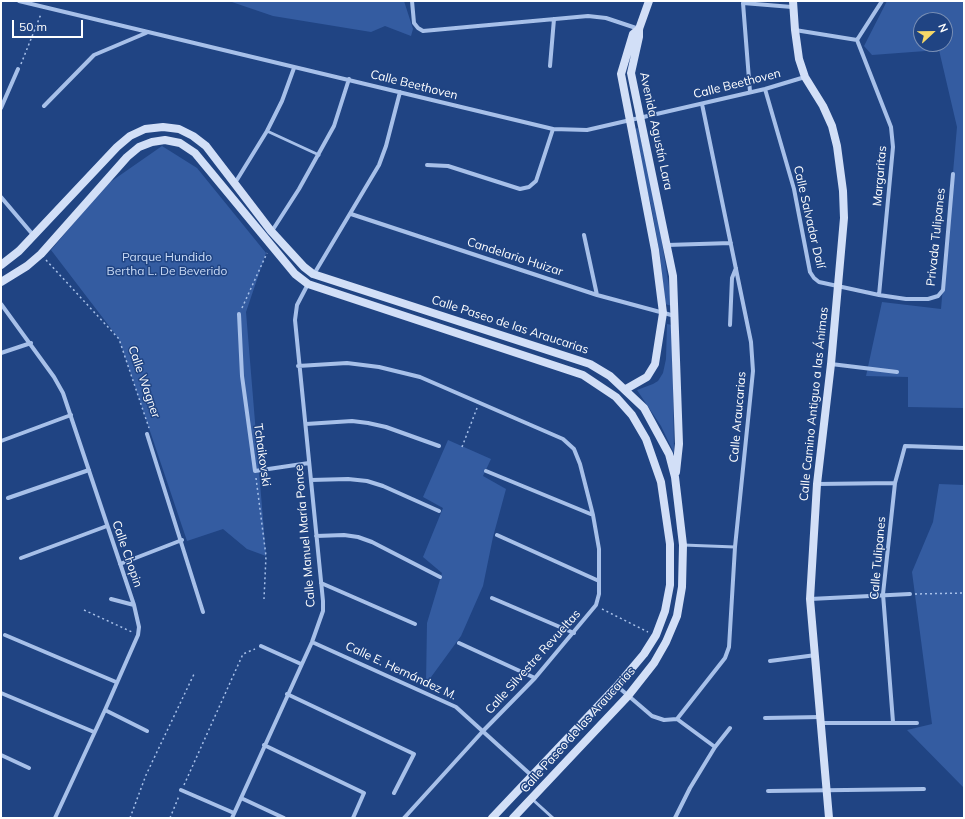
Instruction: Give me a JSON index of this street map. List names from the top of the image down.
{
  "streets": {
    "main road": ["Avenida Agustín Lara", "Calle Paseo de las Araucarias", "Calle Camino Antiguo a las Ánimas"],
    "street": [
      "Calle Beethoven",
      "Margaritas",
      "Calle Salvador Dalí",
      "Privada Tulipanes",
      "Candelario Huizar",
      "Calle Wagner",
      "Calle Araucarias",
      "Tchaikovski",
      "Calle Manuel María Ponce",
      "Calle Chopin",
      "Calle Tulipanes",
      "Calle Silvestre Revueltas",
      "Calle E. Hernández M."
    ]
  },
  "crossings": [
    ["Calle Beethoven", "Avenida Agustín Lara"],
    ["Calle Beethoven", "Calle Salvador Dalí"],
    ["Calle Beethoven", "Calle Camino Antiguo a las Ánimas"],
    ["Calle Beethoven", "Calle Araucarias"],
    ["Avenida Agustín Lara", "Candelario Huizar"],
    ["Avenida Agustín Lara", "Calle Paseo de las Araucarias"],
    ["Margaritas", "Privada Tulipanes"],
    ["Calle Salvador Dalí", "Privada Tulipanes"],
    ["Calle Salvador Dalí", "Calle Camino Antiguo a las Ánimas"],
    ["Privada Tulipanes", "Calle Camino Antiguo a las Ánimas"],
    ["Calle Paseo de las Araucarias", "Calle Wagner"],
    ["Calle Paseo de las Araucarias", "Calle Manuel María Ponce"],
    ["Calle Paseo de las Araucarias", "Calle E. Hernández M."],
    ["Calle Manuel María Ponce", "Calle Silvestre Revueltas"],
    ["Calle Manuel María Ponce", "Calle E. Hernández M."],
    ["Calle Silvestre Revueltas", "Calle E. Hernández M."]
  ],
  "parks": ["Parque Hundido Bertha L. De Beverido"],
  "scale_bar": "50 m",
  "north": "right"
}
